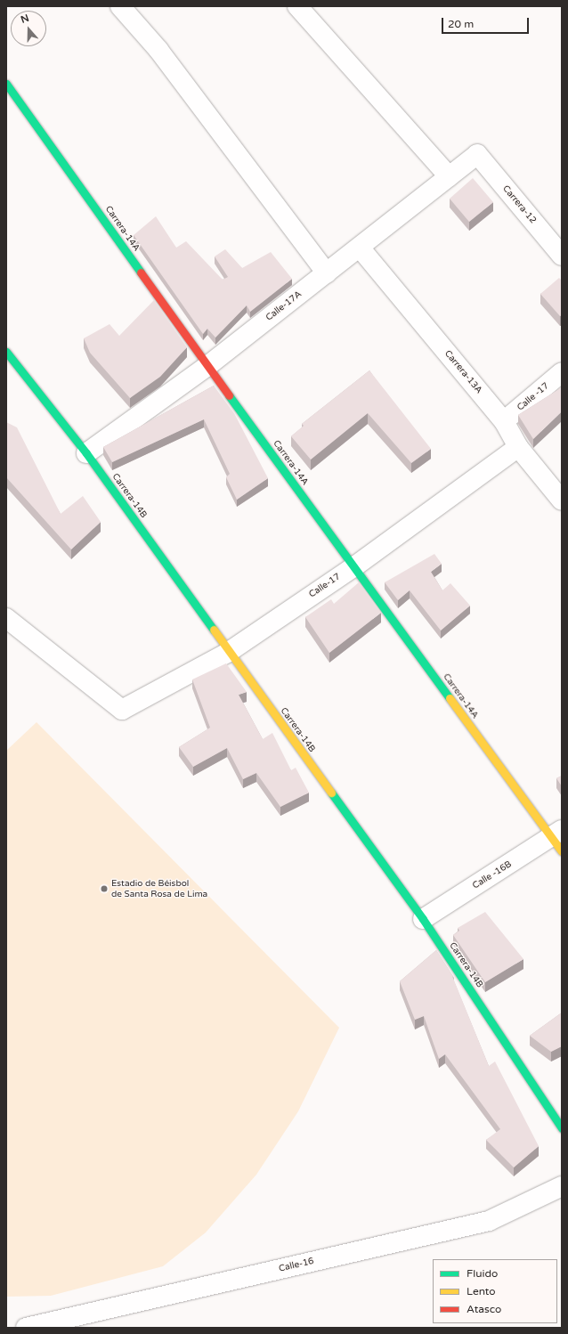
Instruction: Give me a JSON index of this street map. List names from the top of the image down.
{
  "streets": {
    "street": [
      "Carrera-12",
      "Carrera-14A",
      "Calle-17A",
      "Carrera-13A",
      "Calle -17",
      "Carrera-14B",
      "Calle-17",
      "Calle -16B",
      "Calle-16"
    ]
  },
  "crossings": [
    ["Carrera-12", "Calle-17A"],
    ["Carrera-14A", "Calle-17A"],
    ["Carrera-14A", "Calle-17"],
    ["Carrera-14A", "Calle -16B"],
    ["Calle-17A", "Carrera-13A"],
    ["Calle-17A", "Carrera-14B"],
    ["Carrera-13A", "Calle -17"],
    ["Carrera-13A", "Calle-17"],
    ["Carrera-14B", "Calle-17"],
    ["Carrera-14B", "Calle -16B"]
  ],
  "places": ["Estadio de Béisbol de Santa Rosa de Lima"],
  "legend": ["Fluido", "Lento", "Atasco"],
  "scale_bar": "20 m",
  "north": "top"
}
